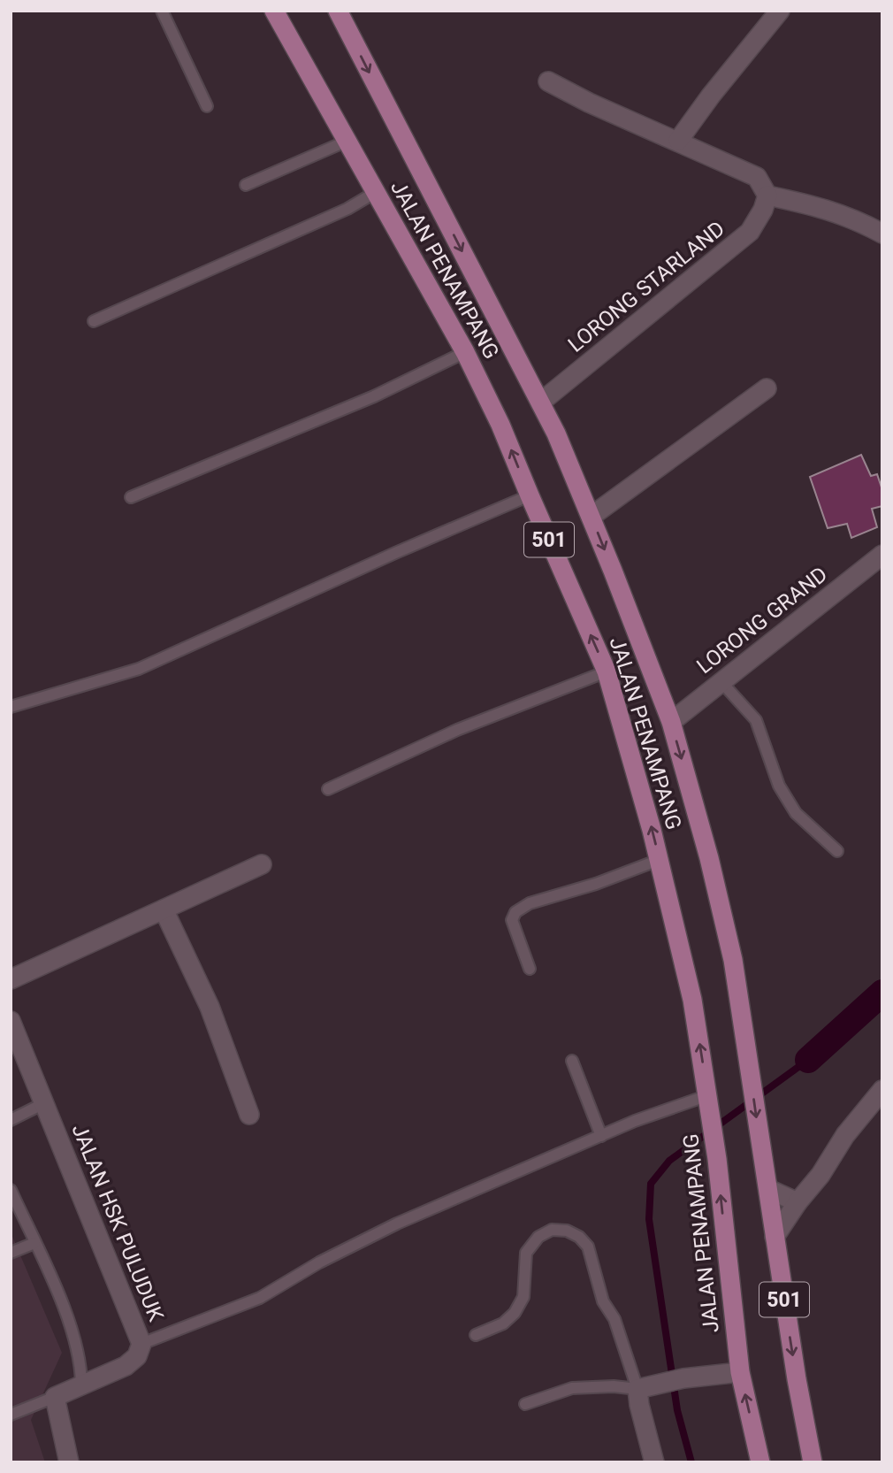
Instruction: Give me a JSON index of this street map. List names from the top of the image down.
{
  "streets": {
    "main road": ["JALAN PENAMPANG", "501"],
    "street": ["LORONG STARLAND", "LORONG GRAND", "JALAN HSK PULUDUK"]
  },
  "crossings": [
    ["JALAN PENAMPANG", "LORONG STARLAND"],
    ["JALAN PENAMPANG", "LORONG GRAND"]
  ]
}
